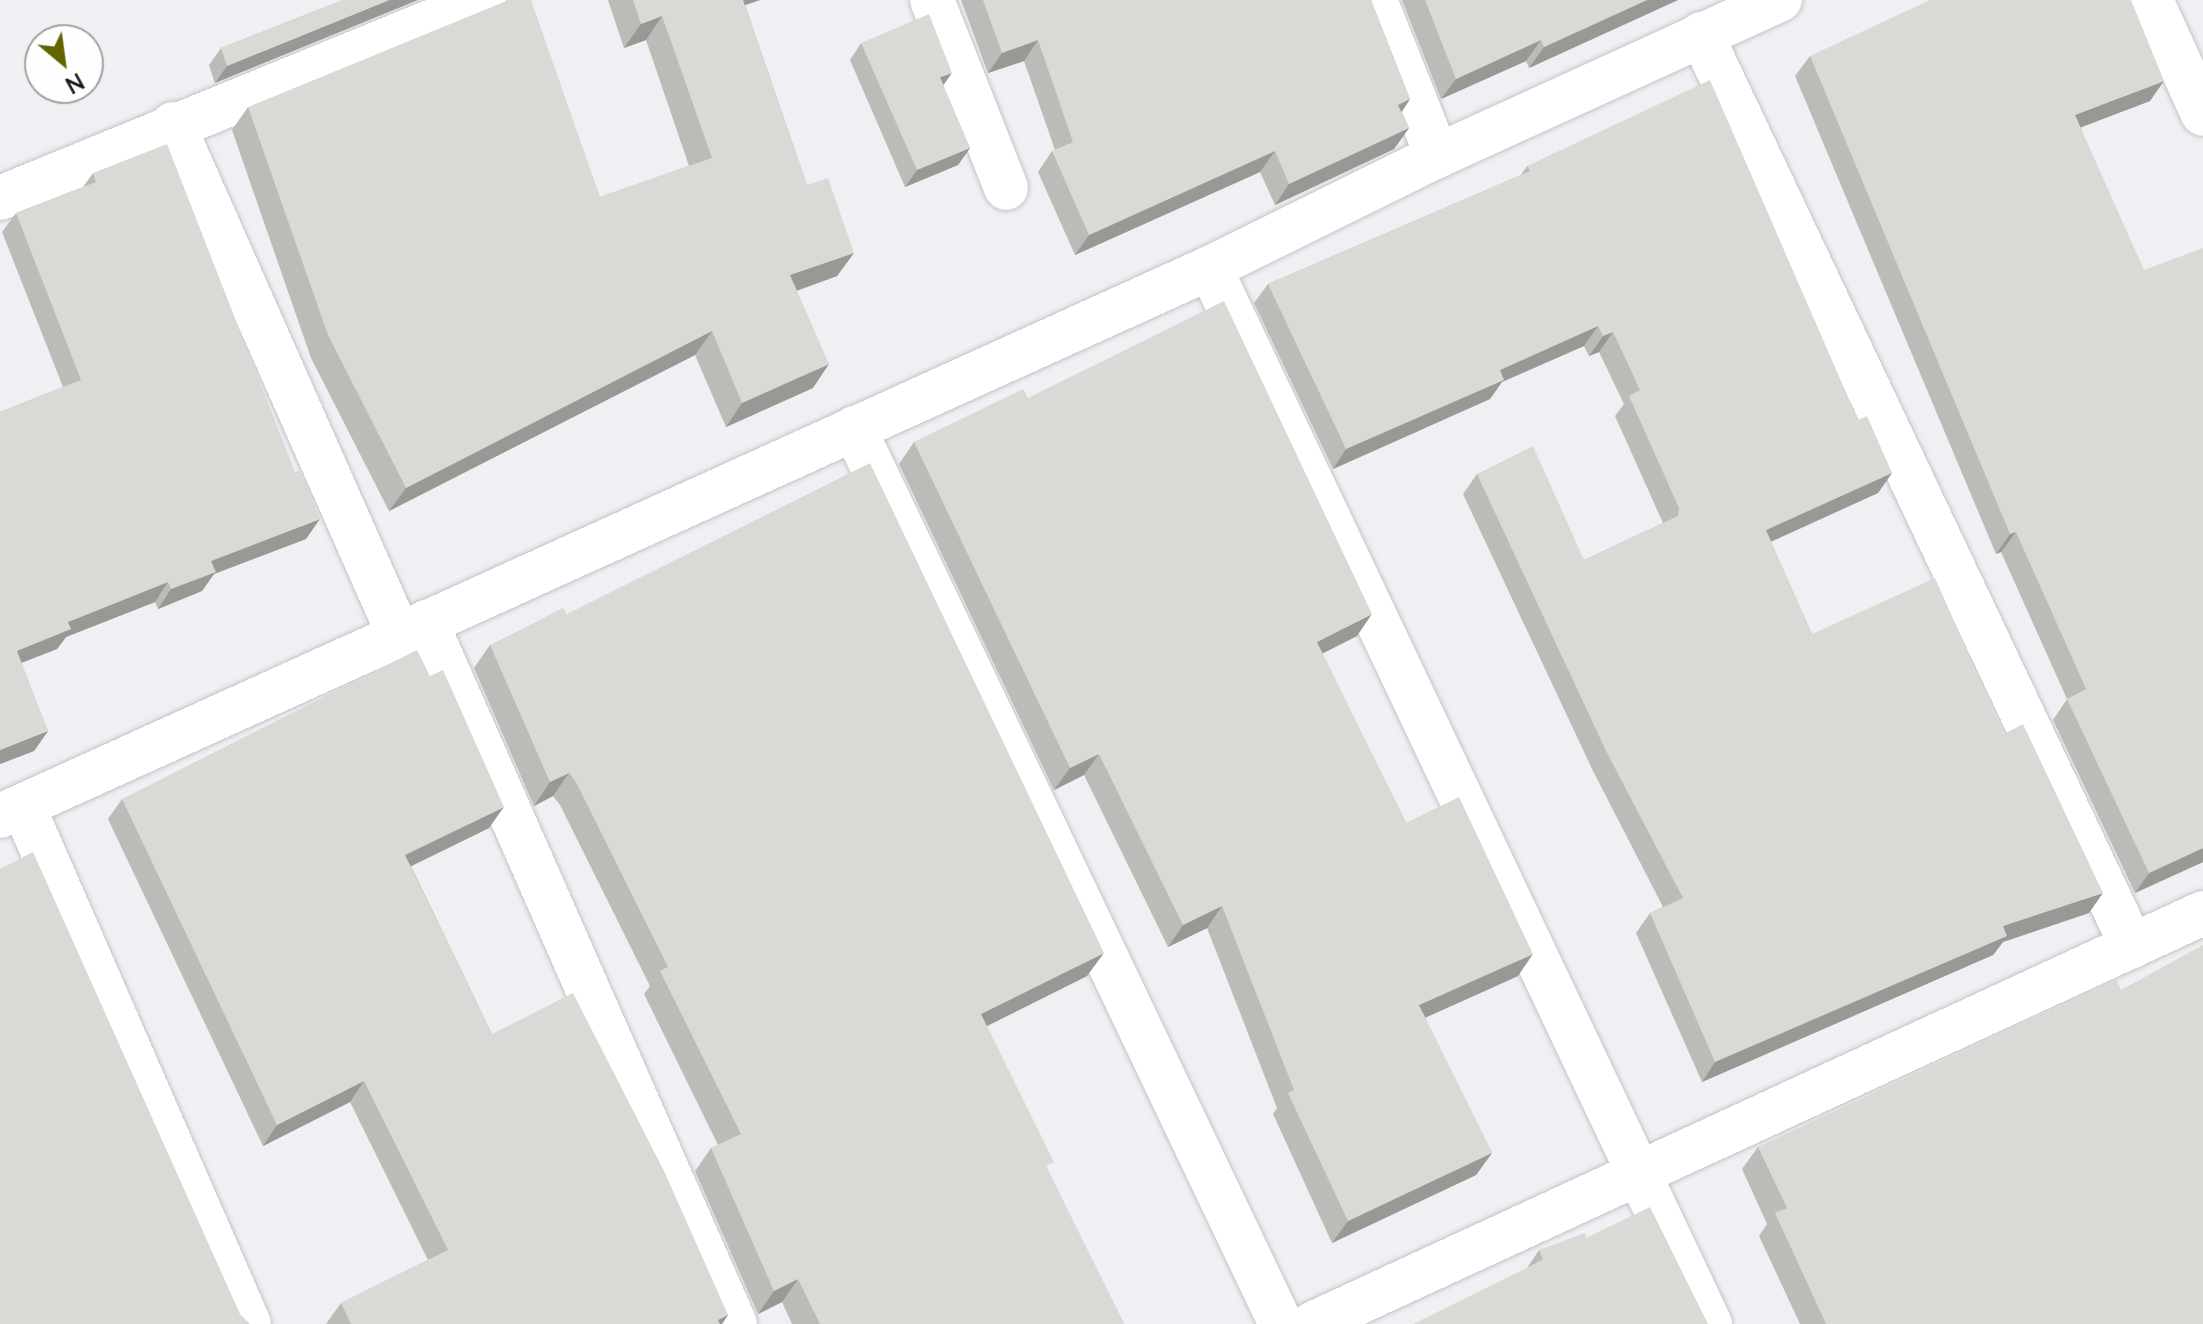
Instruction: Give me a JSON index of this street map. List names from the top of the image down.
{
  "north": "bottom right"
}
